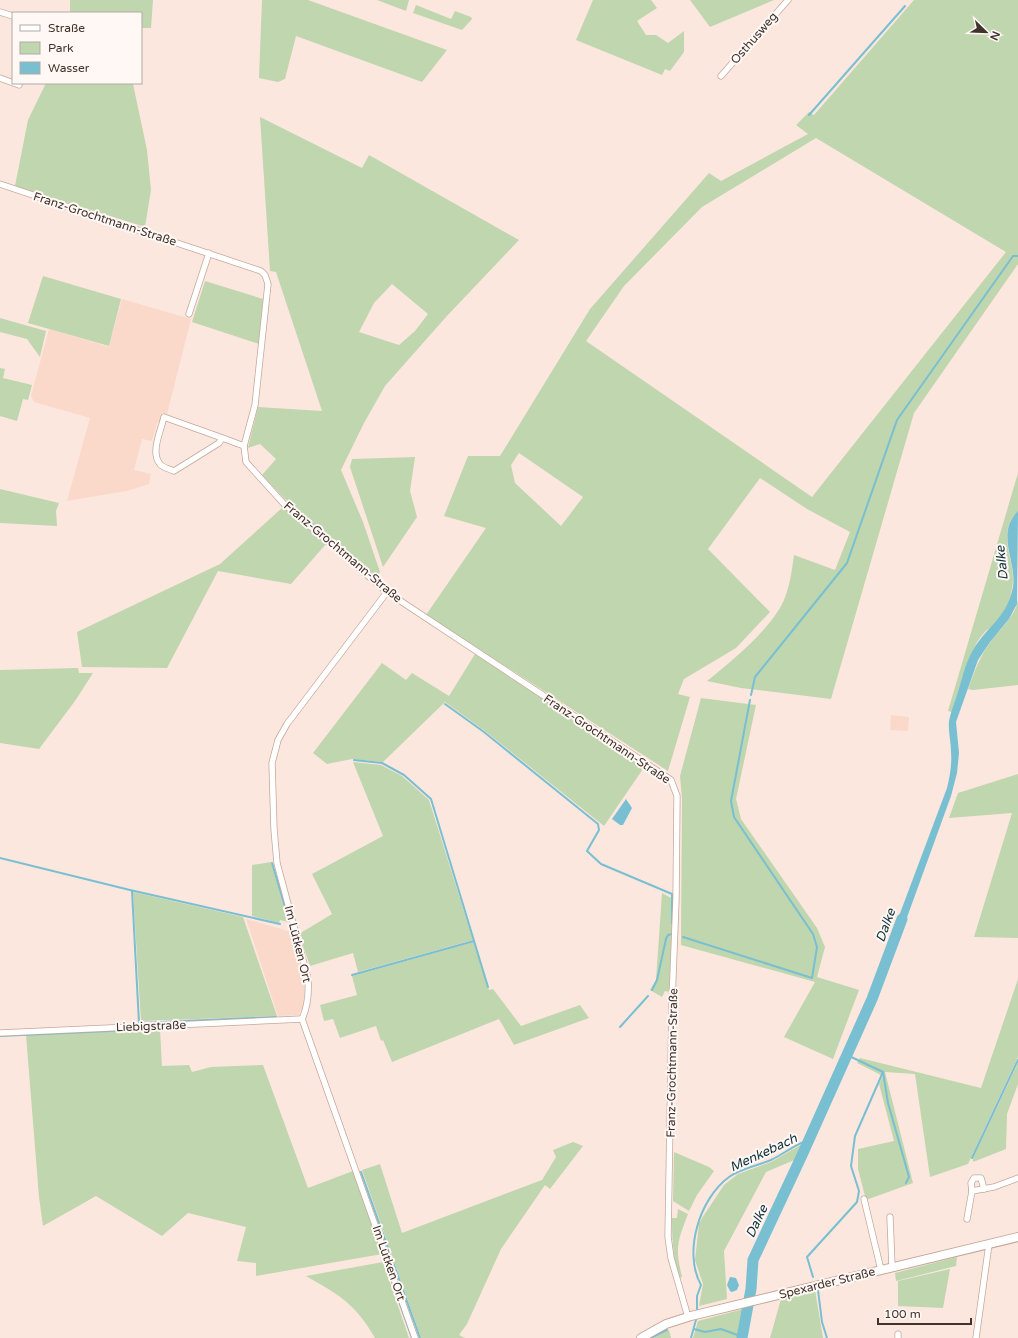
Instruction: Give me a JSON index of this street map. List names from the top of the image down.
{
  "streets": {
    "main road": ["Spexarder Straße"],
    "street": [
      "Osthusweg",
      "Franz-Grochtmann-Straße",
      "Im Lütken Ort",
      "Liebigstraße"
    ]
  },
  "crossings": [
    ["Franz-Grochtmann-Straße", "Im Lütken Ort"],
    ["Franz-Grochtmann-Straße", "Spexarder Straße"],
    ["Im Lütken Ort", "Liebigstraße"]
  ],
  "water": ["Dalke", "Menkebach"],
  "legend": ["Straße", "Park", "Wasser"],
  "scale_bar": "100 m",
  "north": "bottom right"
}
